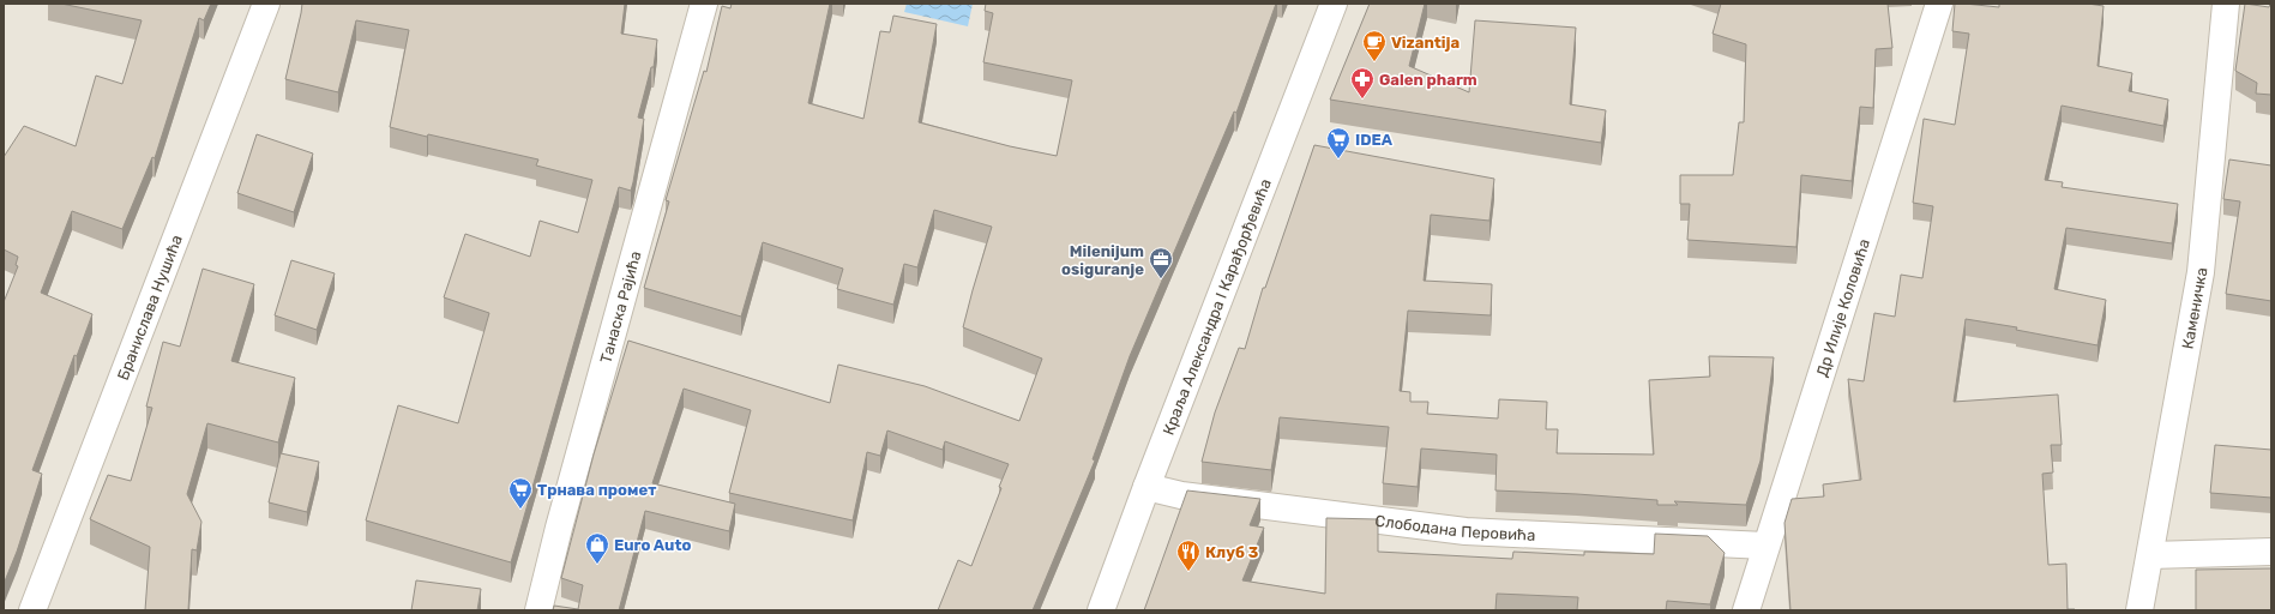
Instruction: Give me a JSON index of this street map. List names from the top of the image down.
{
  "streets": {
    "street": [
      "Бранислава Нушића",
      "Танаска Рајића",
      "Краља Александра I Карађорђевића",
      "Др Илије Коловића",
      "Каменичка",
      "Слободана Перовића"
    ]
  },
  "crossings": [
    ["Краља Александра I Карађорђевића", "Слободана Перовића"],
    ["Др Илије Коловића", "Слободана Перовића"]
  ],
  "places": {
    "cafe": ["Vizantija"],
    "pharmacy": ["Galen pharm"],
    "supermarket": ["IDEA", "Трнава промет"],
    "office": ["Milenijum osiguranje"],
    "shop": ["Euro Auto"],
    "restaurant": ["Клуб 3"]
  }
}
